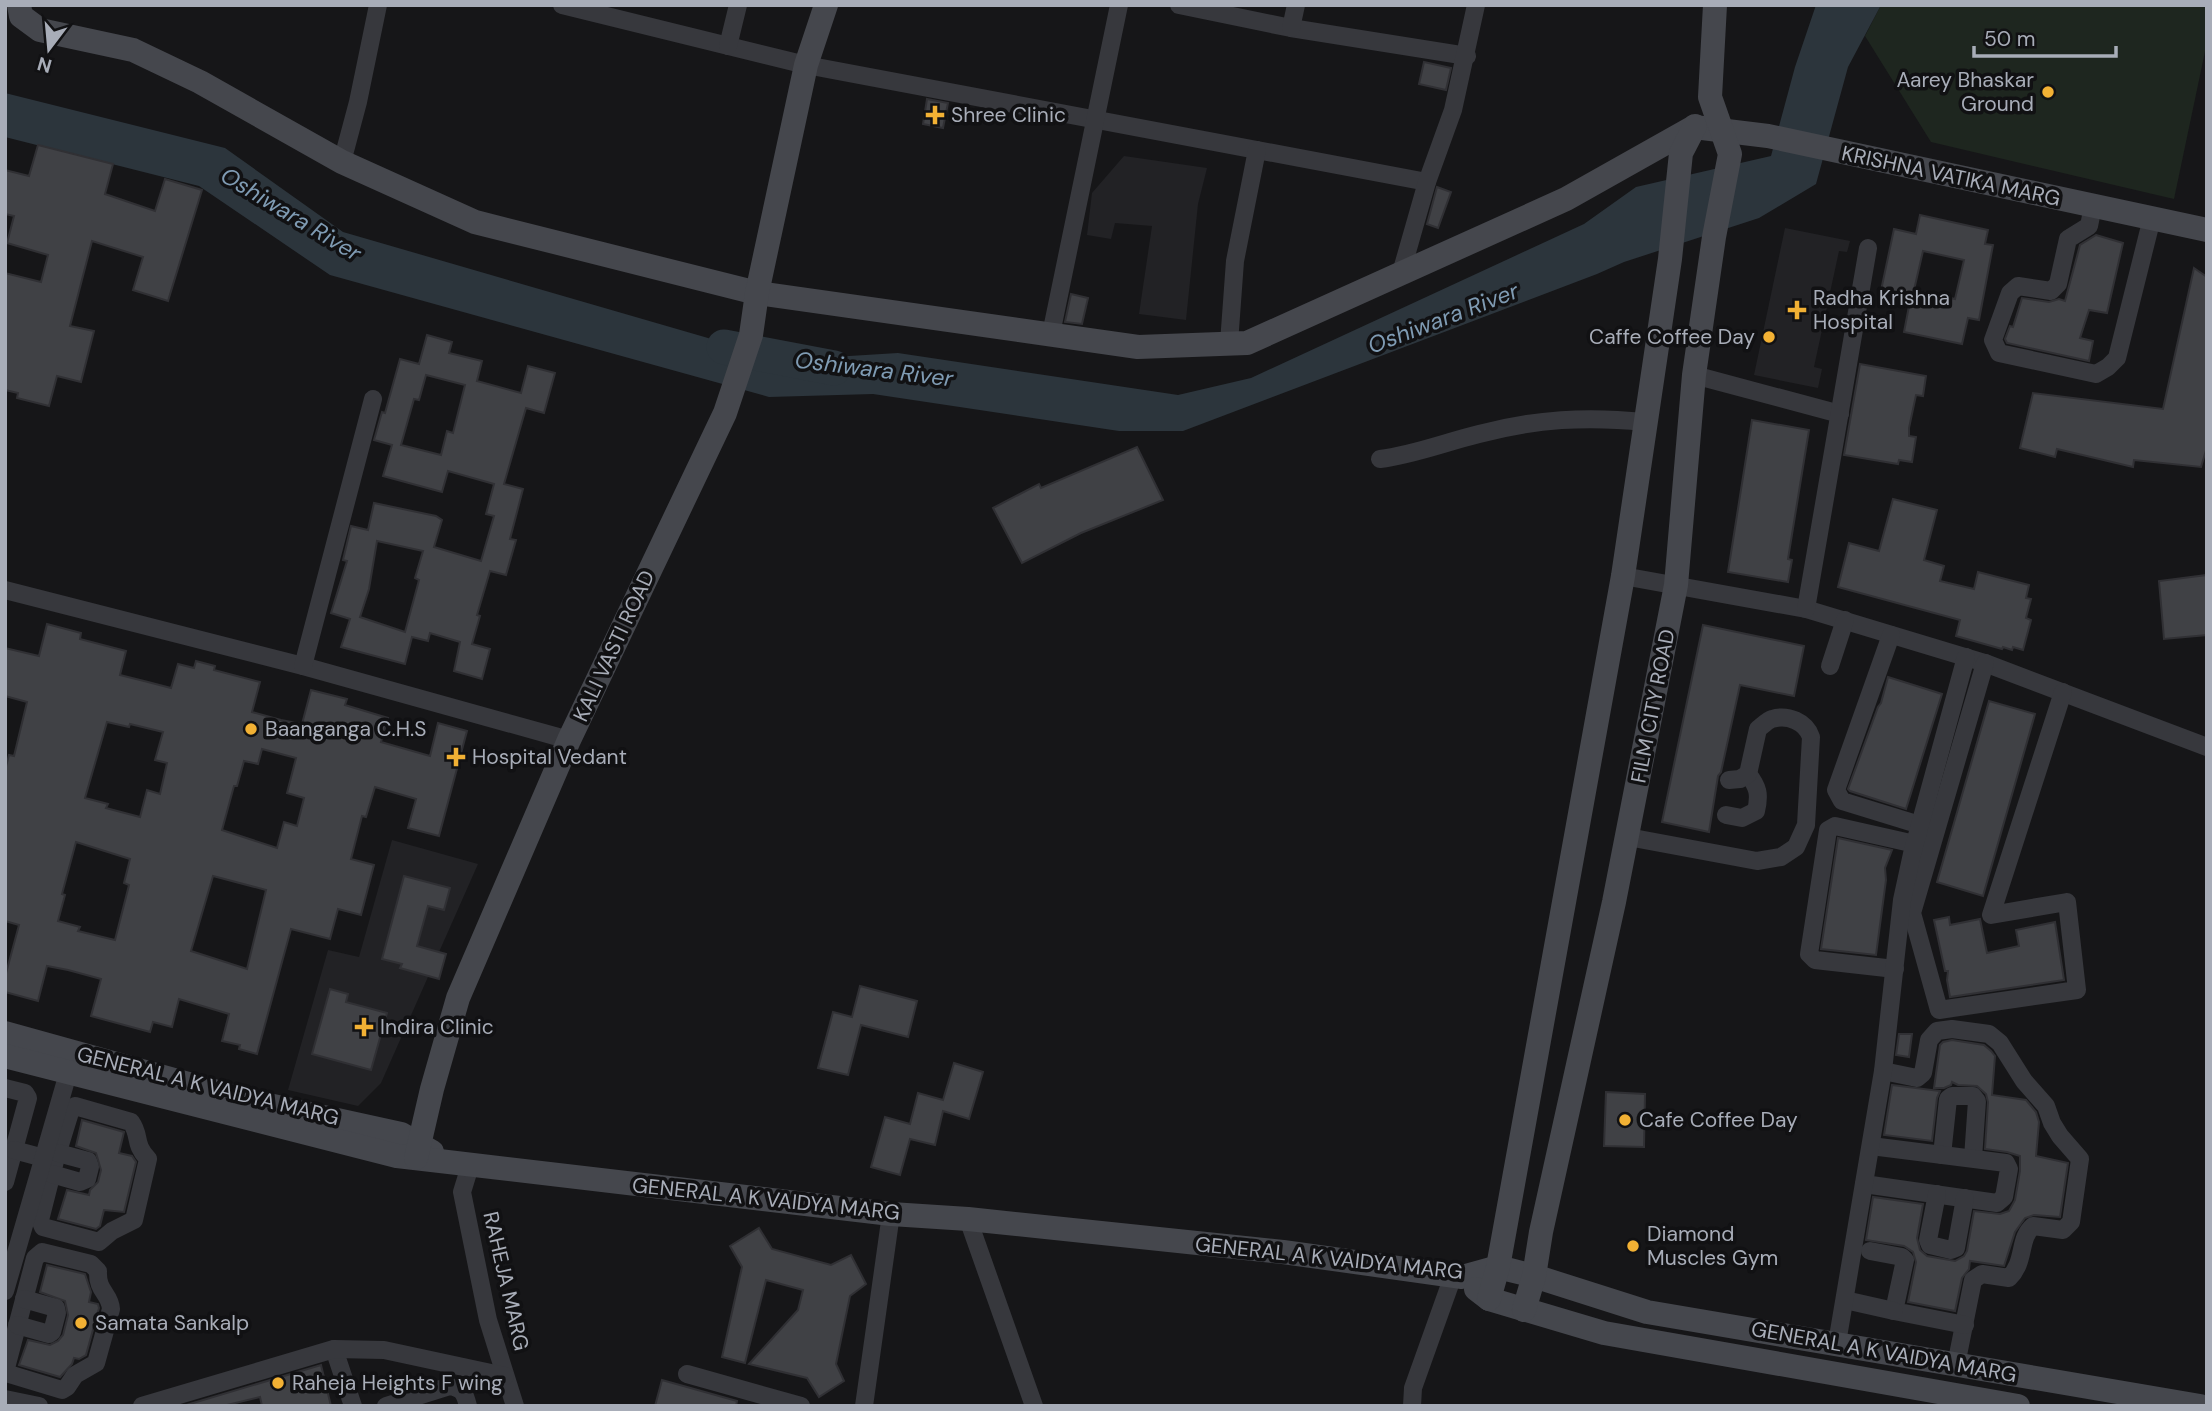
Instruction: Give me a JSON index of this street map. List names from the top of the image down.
{
  "streets": {
    "street": [
      "KRISHNA VATIKA MARG",
      "KALI VASTI ROAD",
      "FILM CITY ROAD",
      "GENERAL A K VAIDYA MARG",
      "RAHEJA MARG"
    ]
  },
  "crossings": [
    ["KRISHNA VATIKA MARG", "FILM CITY ROAD"],
    ["KALI VASTI ROAD", "GENERAL A K VAIDYA MARG"],
    ["FILM CITY ROAD", "GENERAL A K VAIDYA MARG"],
    ["GENERAL A K VAIDYA MARG", "RAHEJA MARG"]
  ],
  "water": ["Oshiwara River"],
  "places": {
    "other": [
      "Aarey Bhaskar Ground",
      "Caffe Coffee Day",
      "Baanganga C.H.S",
      "Cafe Coffee Day",
      "Diamond Muscles Gym",
      "Samata Sankalp",
      "Raheja Heights F wing"
    ],
    "health": [
      "Shree Clinic",
      "Radha Krishna Hospital",
      "Hospital Vedant",
      "Indira Clinic"
    ]
  },
  "scale_bar": "50 m",
  "north": "bottom"
}
